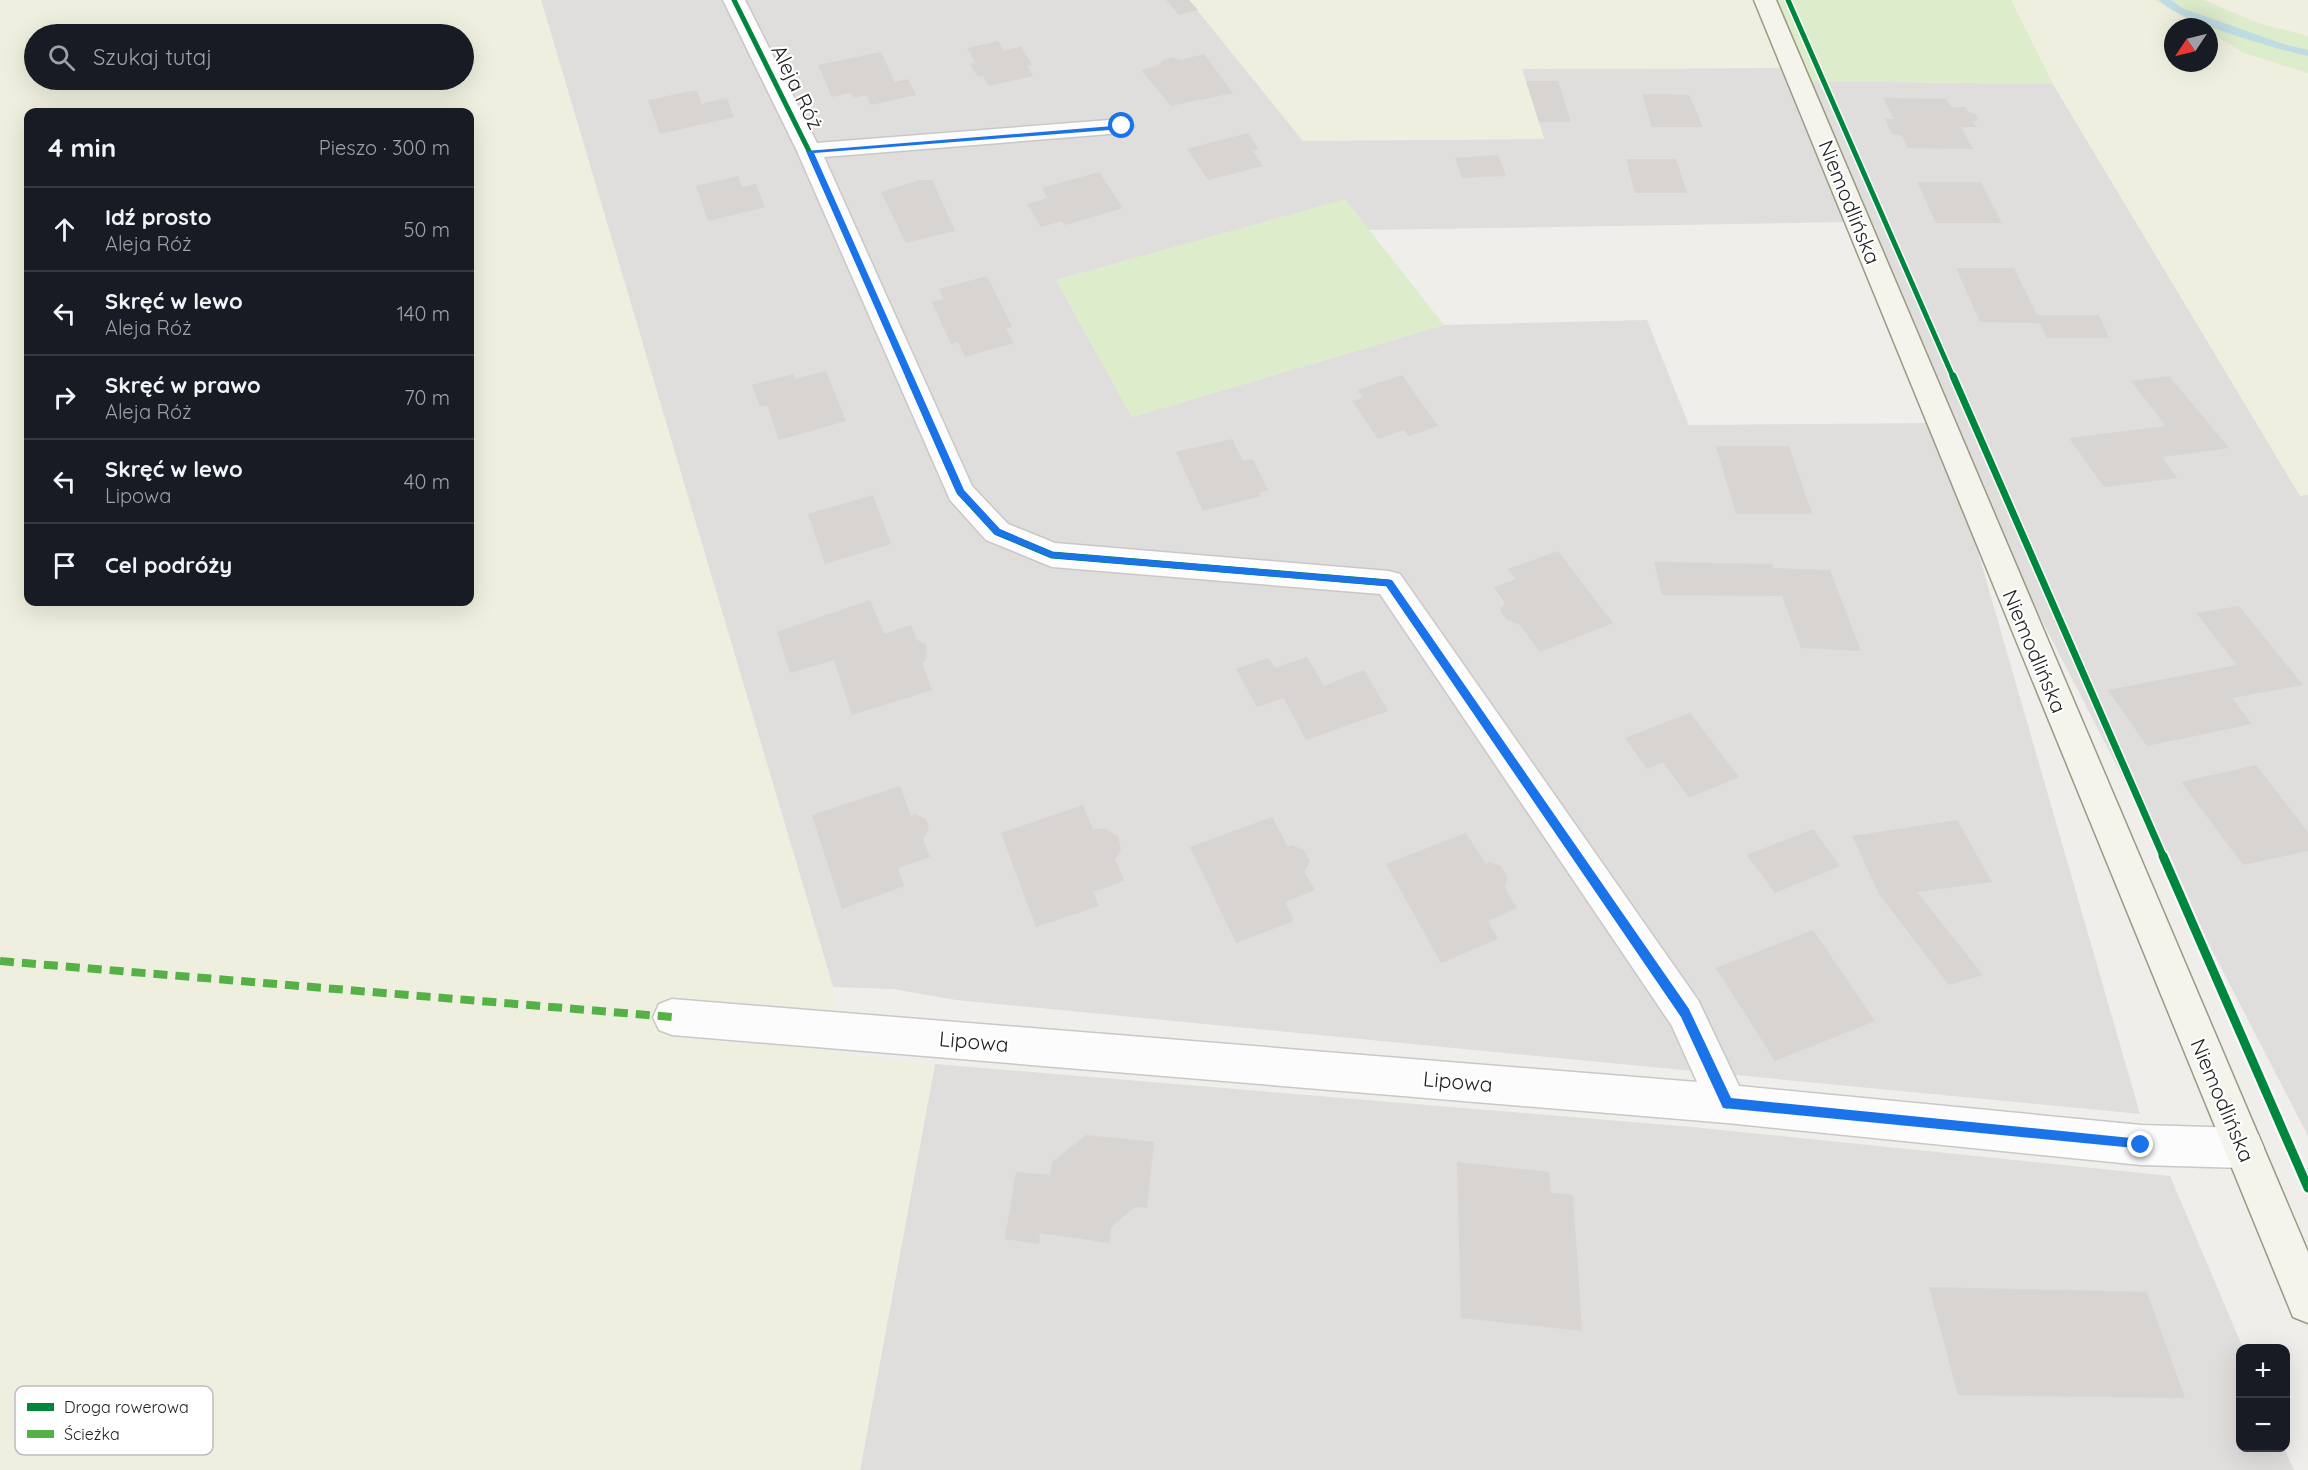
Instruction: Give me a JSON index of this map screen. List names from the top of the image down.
{
  "streets": {
    "main road": ["Niemodlińska"],
    "street": ["Aleja Róż", "Lipowa"]
  },
  "crossings": [
    ["Aleja Róż", "Lipowa"],
    ["Niemodlińska", "Lipowa"]
  ],
  "legend": ["Droga rowerowa", "Ścieżka"],
  "north": "bottom left",
  "page": {
    "search": "Szukaj tutaj",
    "heading": ["4 min", "Pieszo · 300 m"],
    "list": [
      ["Idź prosto", "Aleja Róż", "50 m"],
      ["Skręć w lewo", "Aleja Róż", "140 m"],
      ["Skręć w prawo", "Aleja Róż", "70 m"],
      ["Skręć w lewo", "Lipowa", "40 m"],
      "Cel podróży"
    ],
    "map_buttons": ["+", "−"]
  }
}
